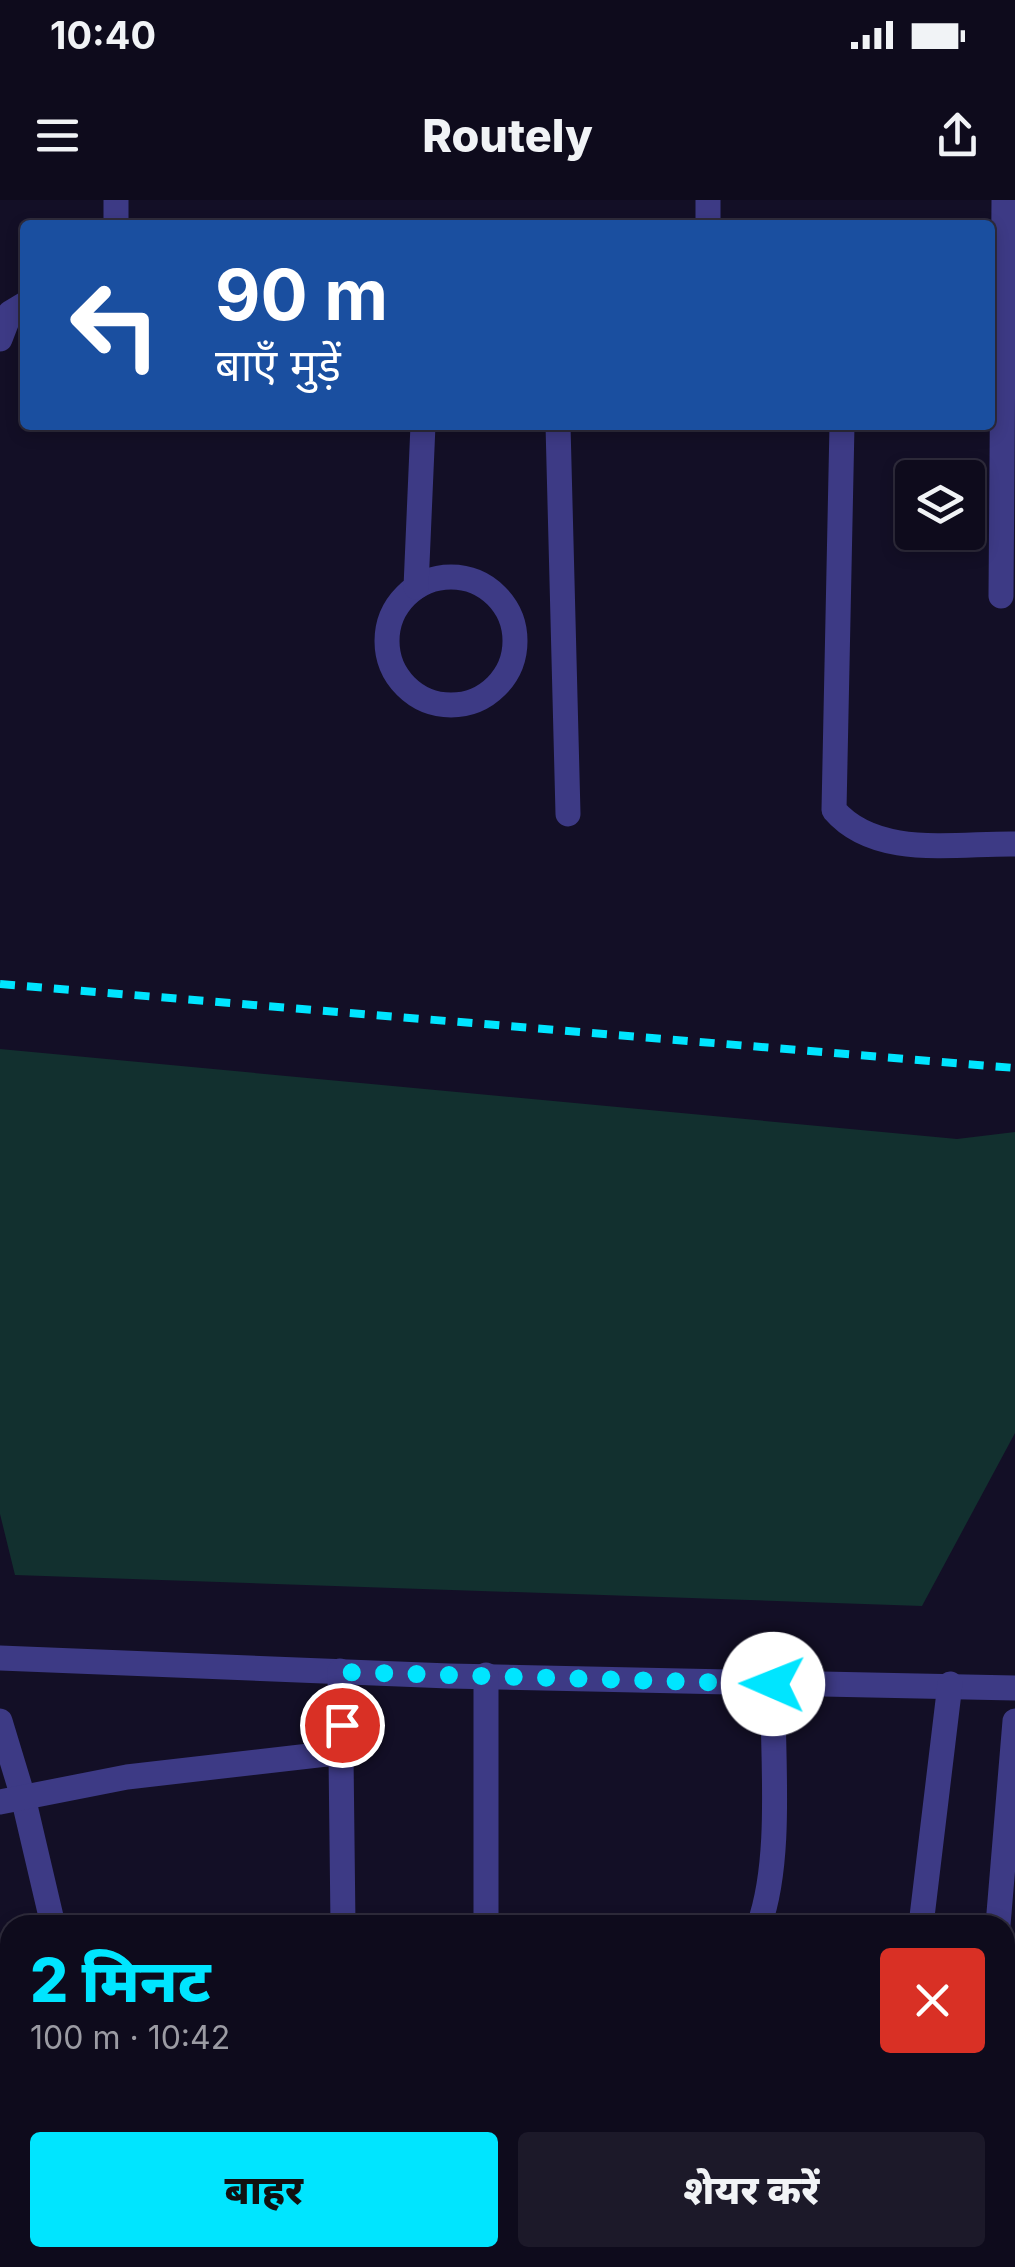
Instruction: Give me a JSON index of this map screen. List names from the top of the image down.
{
  "page": {
    "status": "10:40",
    "header": "Routely",
    "turn": ["90 m", "बाएँ मुड़ें"],
    "heading": ["2 मिनट", "100 m · 10:42"],
    "buttons": ["बाहर", "शेयर करें"]
  }
}
